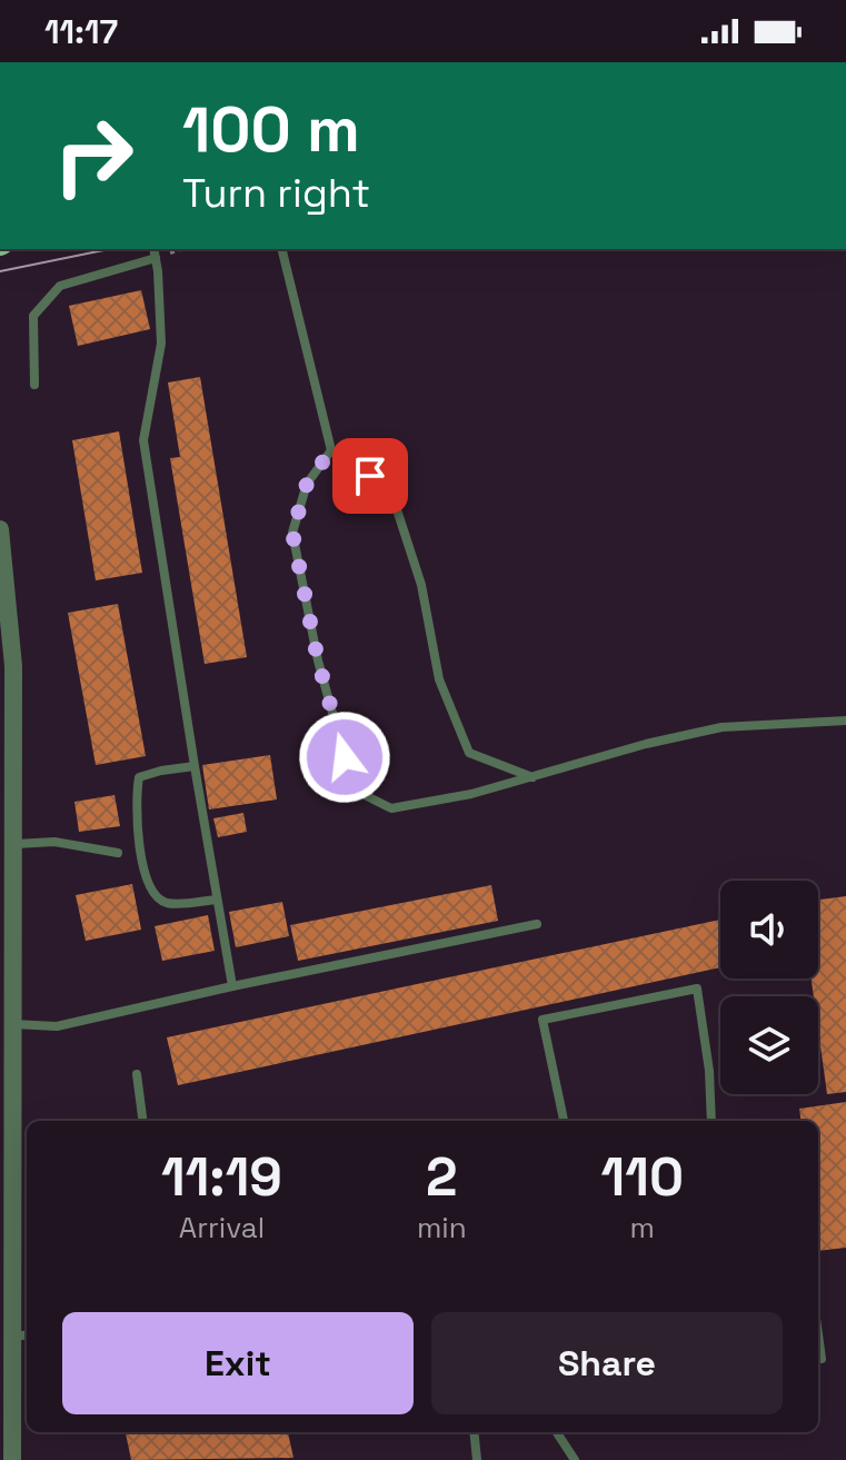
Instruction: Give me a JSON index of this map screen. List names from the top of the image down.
{
  "page": {
    "status": "11:17",
    "turn": ["100 m", "Turn right"],
    "eta": [
      "11:19",
      "Arrival",
      "2",
      "min",
      "110",
      "m"
    ],
    "buttons": ["Exit", "Share"]
  }
}
